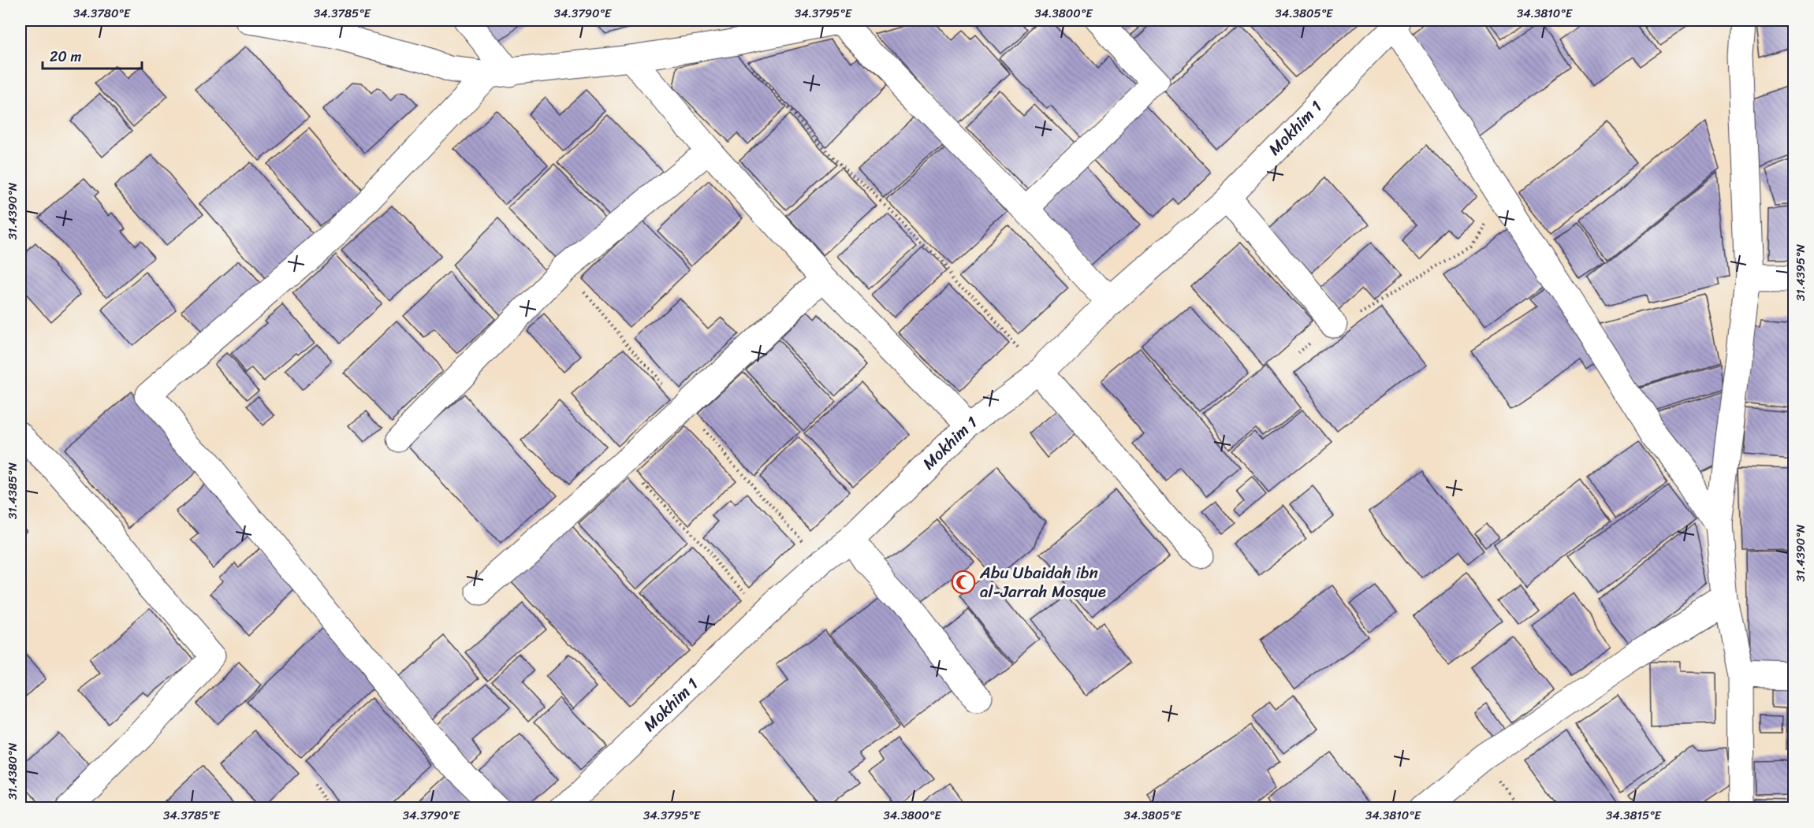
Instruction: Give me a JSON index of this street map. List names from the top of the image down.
{
  "streets": {
    "street": ["Mokhim 1"]
  },
  "places": {
    "mosque": ["Abu Ubaidah ibn al-Jarrah Mosque"]
  },
  "scale_bar": "20 m",
  "coordinates": [
    "34.3780°E",
    "34.3785°E",
    "34.3790°E",
    "34.3795°E",
    "34.3800°E",
    "34.3805°E",
    "34.3810°E",
    "31.4390°N",
    "31.4395°N",
    "31.4385°N",
    "31.4380°N",
    "34.3815°E"
  ]
}
